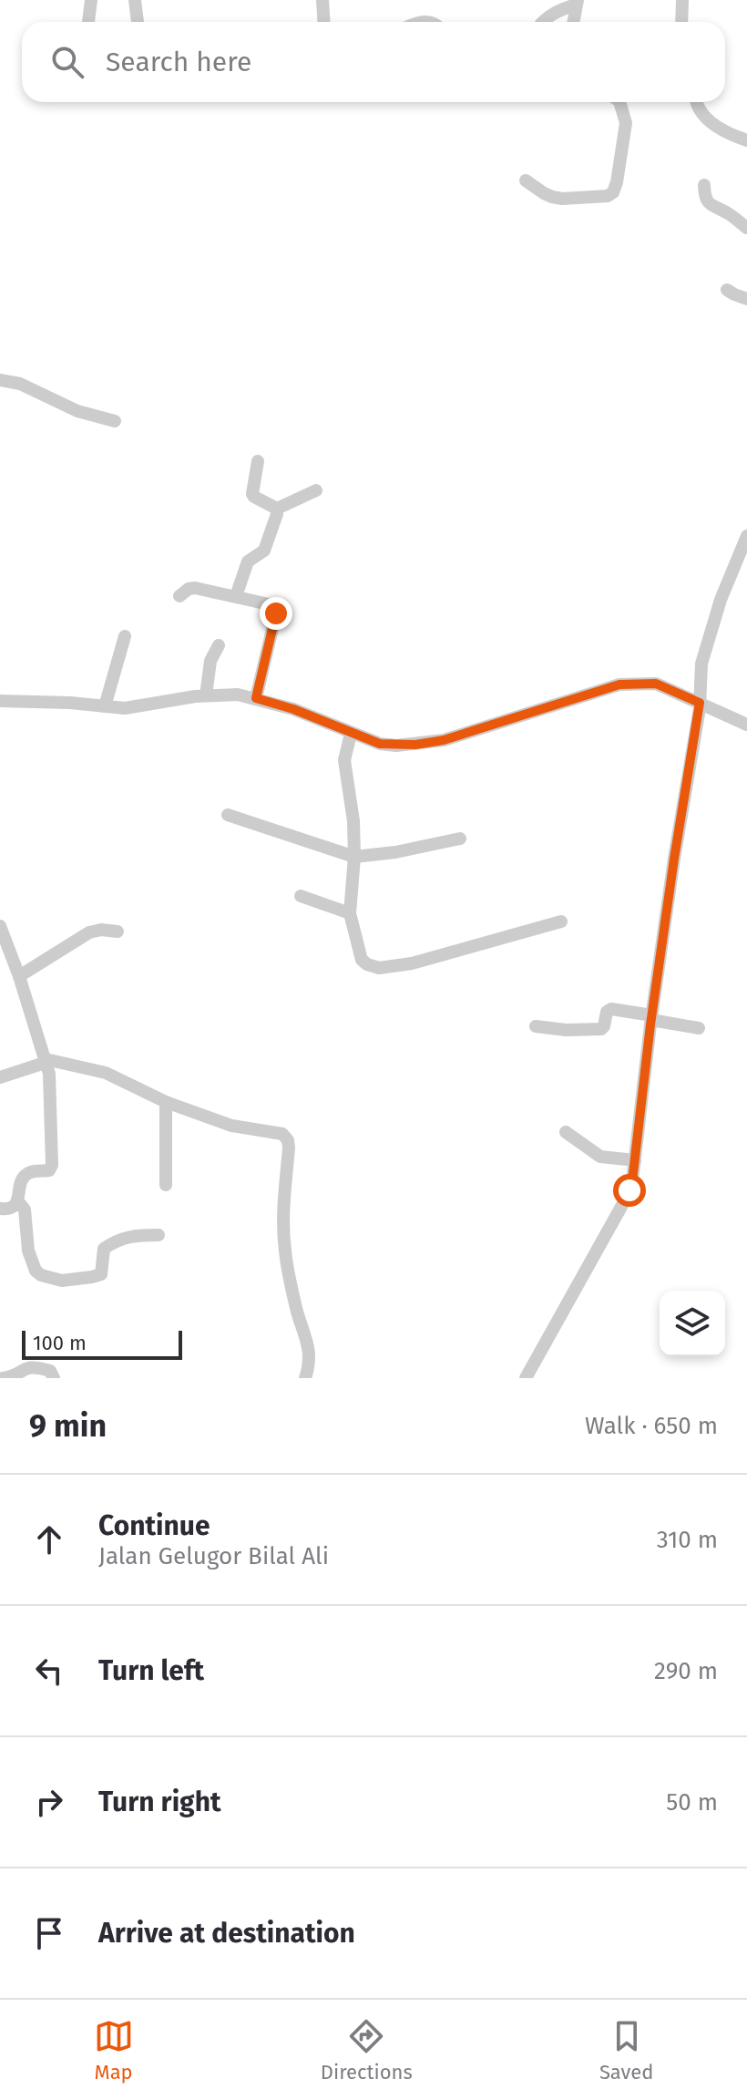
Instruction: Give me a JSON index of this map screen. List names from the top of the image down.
{
  "scale_bar": "100 m",
  "page": {
    "search": "Search here",
    "scale": "100 m",
    "heading": ["9 min", "Walk · 650 m"],
    "list": [
      ["Continue", "Jalan Gelugor Bilal Ali", "310 m"],
      ["Turn left", "290 m"],
      ["Turn right", "50 m"],
      "Arrive at destination"
    ],
    "nav": ["Map", "Directions", "Saved"]
  }
}
